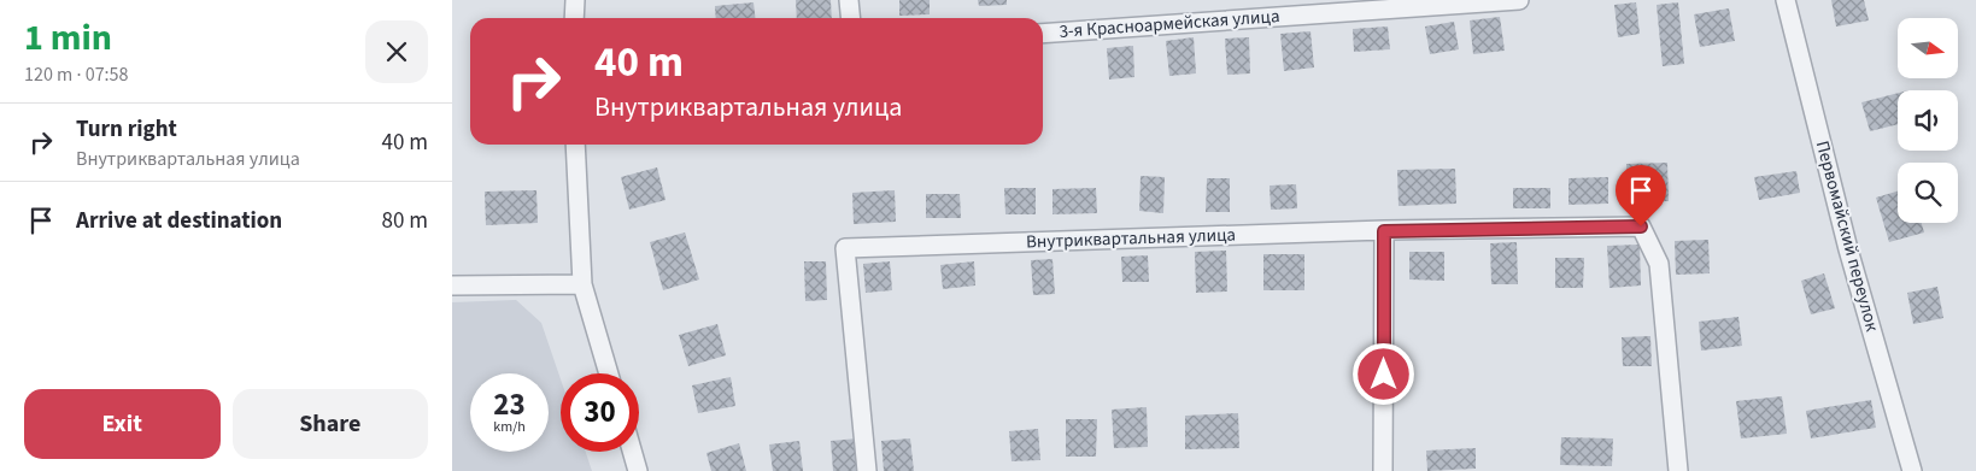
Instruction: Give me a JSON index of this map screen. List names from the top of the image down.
{
  "streets": {
    "street": ["3-я Красноармейская улица", "Первомайский переулок", "Внутриквартальная улица"]
  },
  "north": "right",
  "page": {
    "heading": ["1 min", "120 m · 07:58"],
    "turn": ["40 m", "Внутриквартальная улица"],
    "list": [
      {
        "name": "Turn right",
        "note": "Внутриквартальная улица",
        "value": "40 m"
      },
      {
        "name": "Arrive at destination",
        "value": "80 m"
      }
    ],
    "speed": "23 km/h",
    "limit": "30",
    "buttons": ["Exit", "Share"]
  }
}
